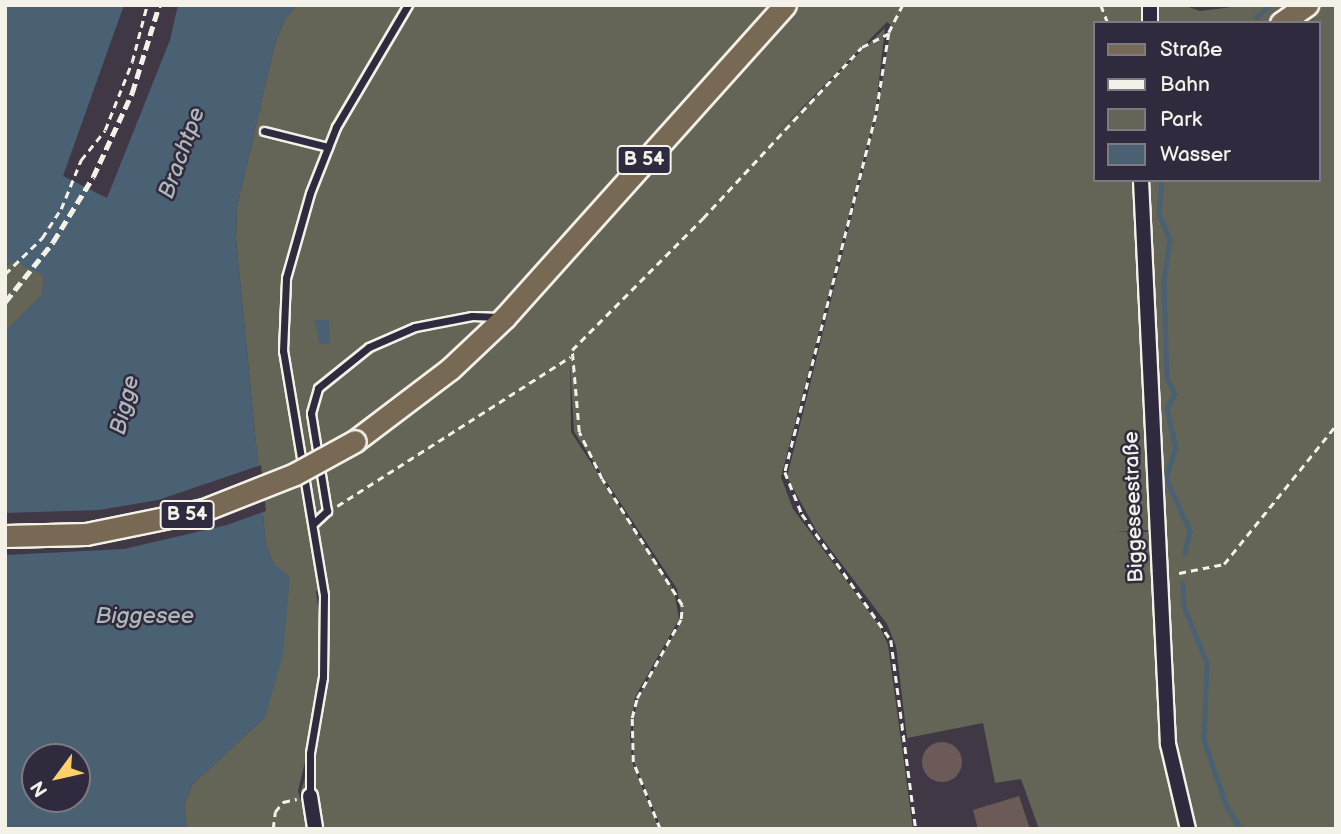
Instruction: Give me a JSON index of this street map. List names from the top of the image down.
{
  "streets": {
    "main road": ["B 54"],
    "street": ["Biggeseestraße"]
  },
  "water": ["Brachtpe", "Bigge", "Biggesee"],
  "legend": [
    "Straße",
    "Bahn",
    "Park",
    "Wasser"
  ],
  "north": "bottom left"
}
